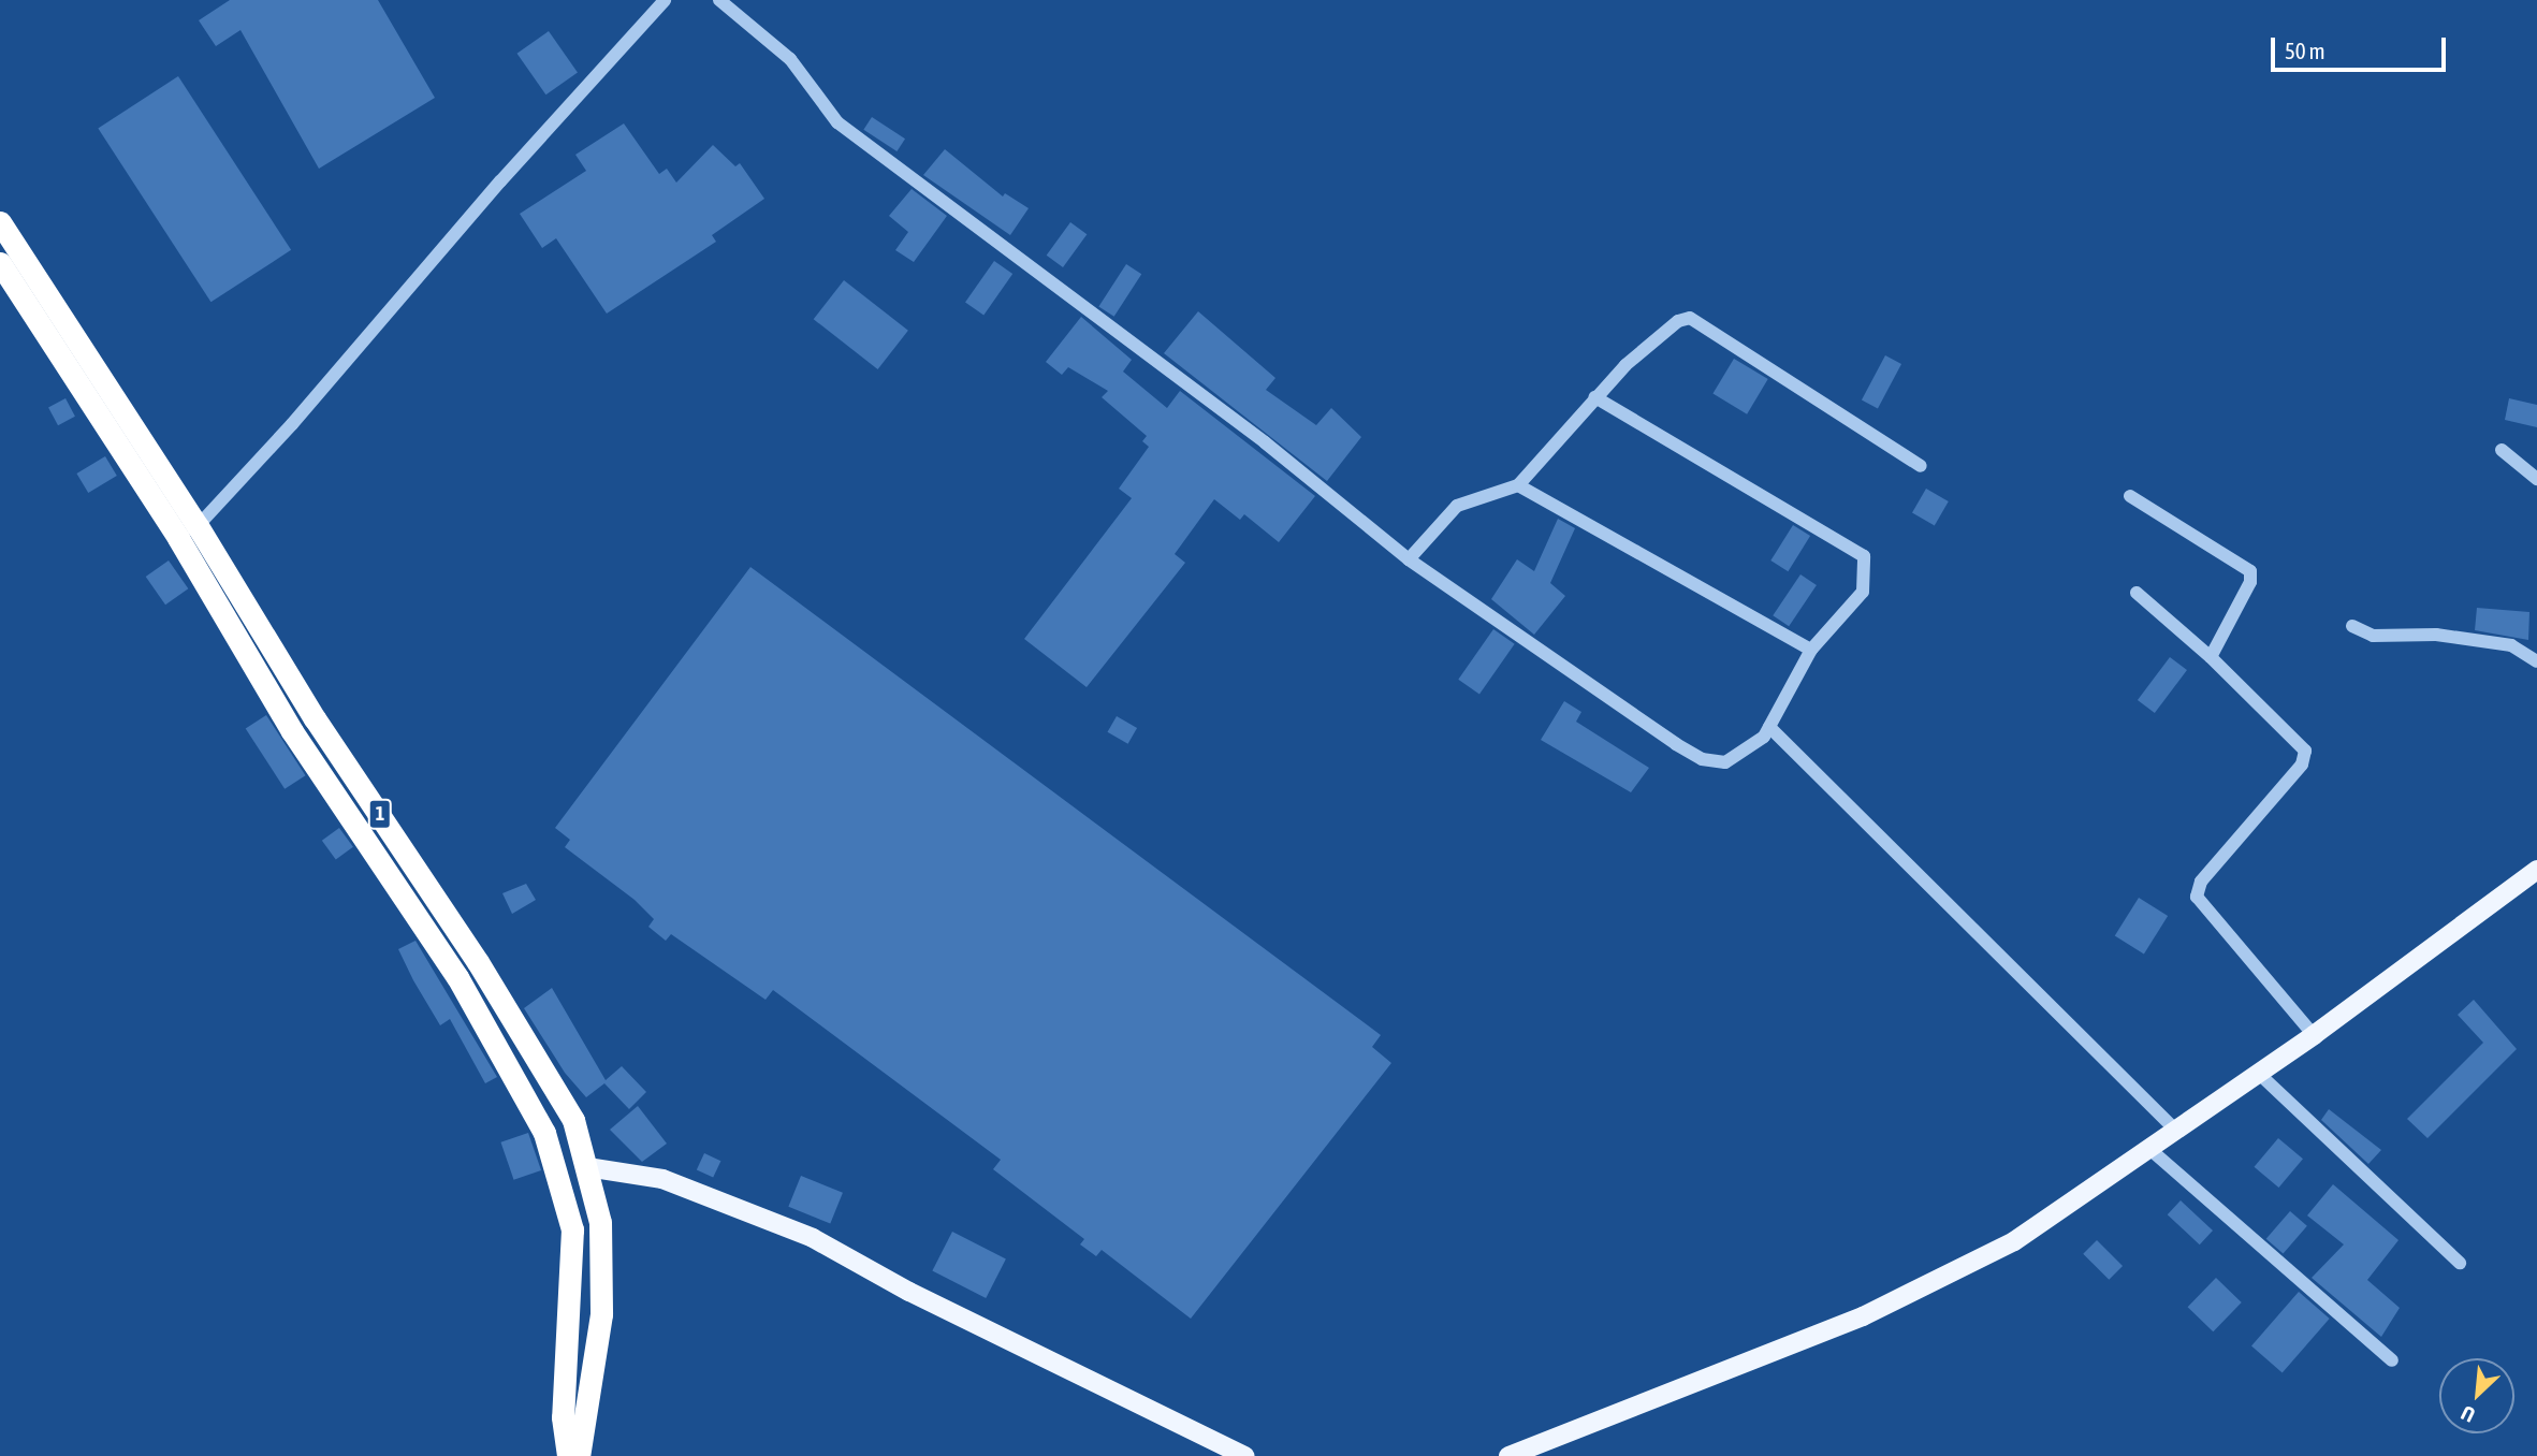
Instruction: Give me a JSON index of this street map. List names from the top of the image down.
{
  "streets": {
    "highway": ["1"]
  },
  "scale_bar": "50 m",
  "north": "bottom left"
}
